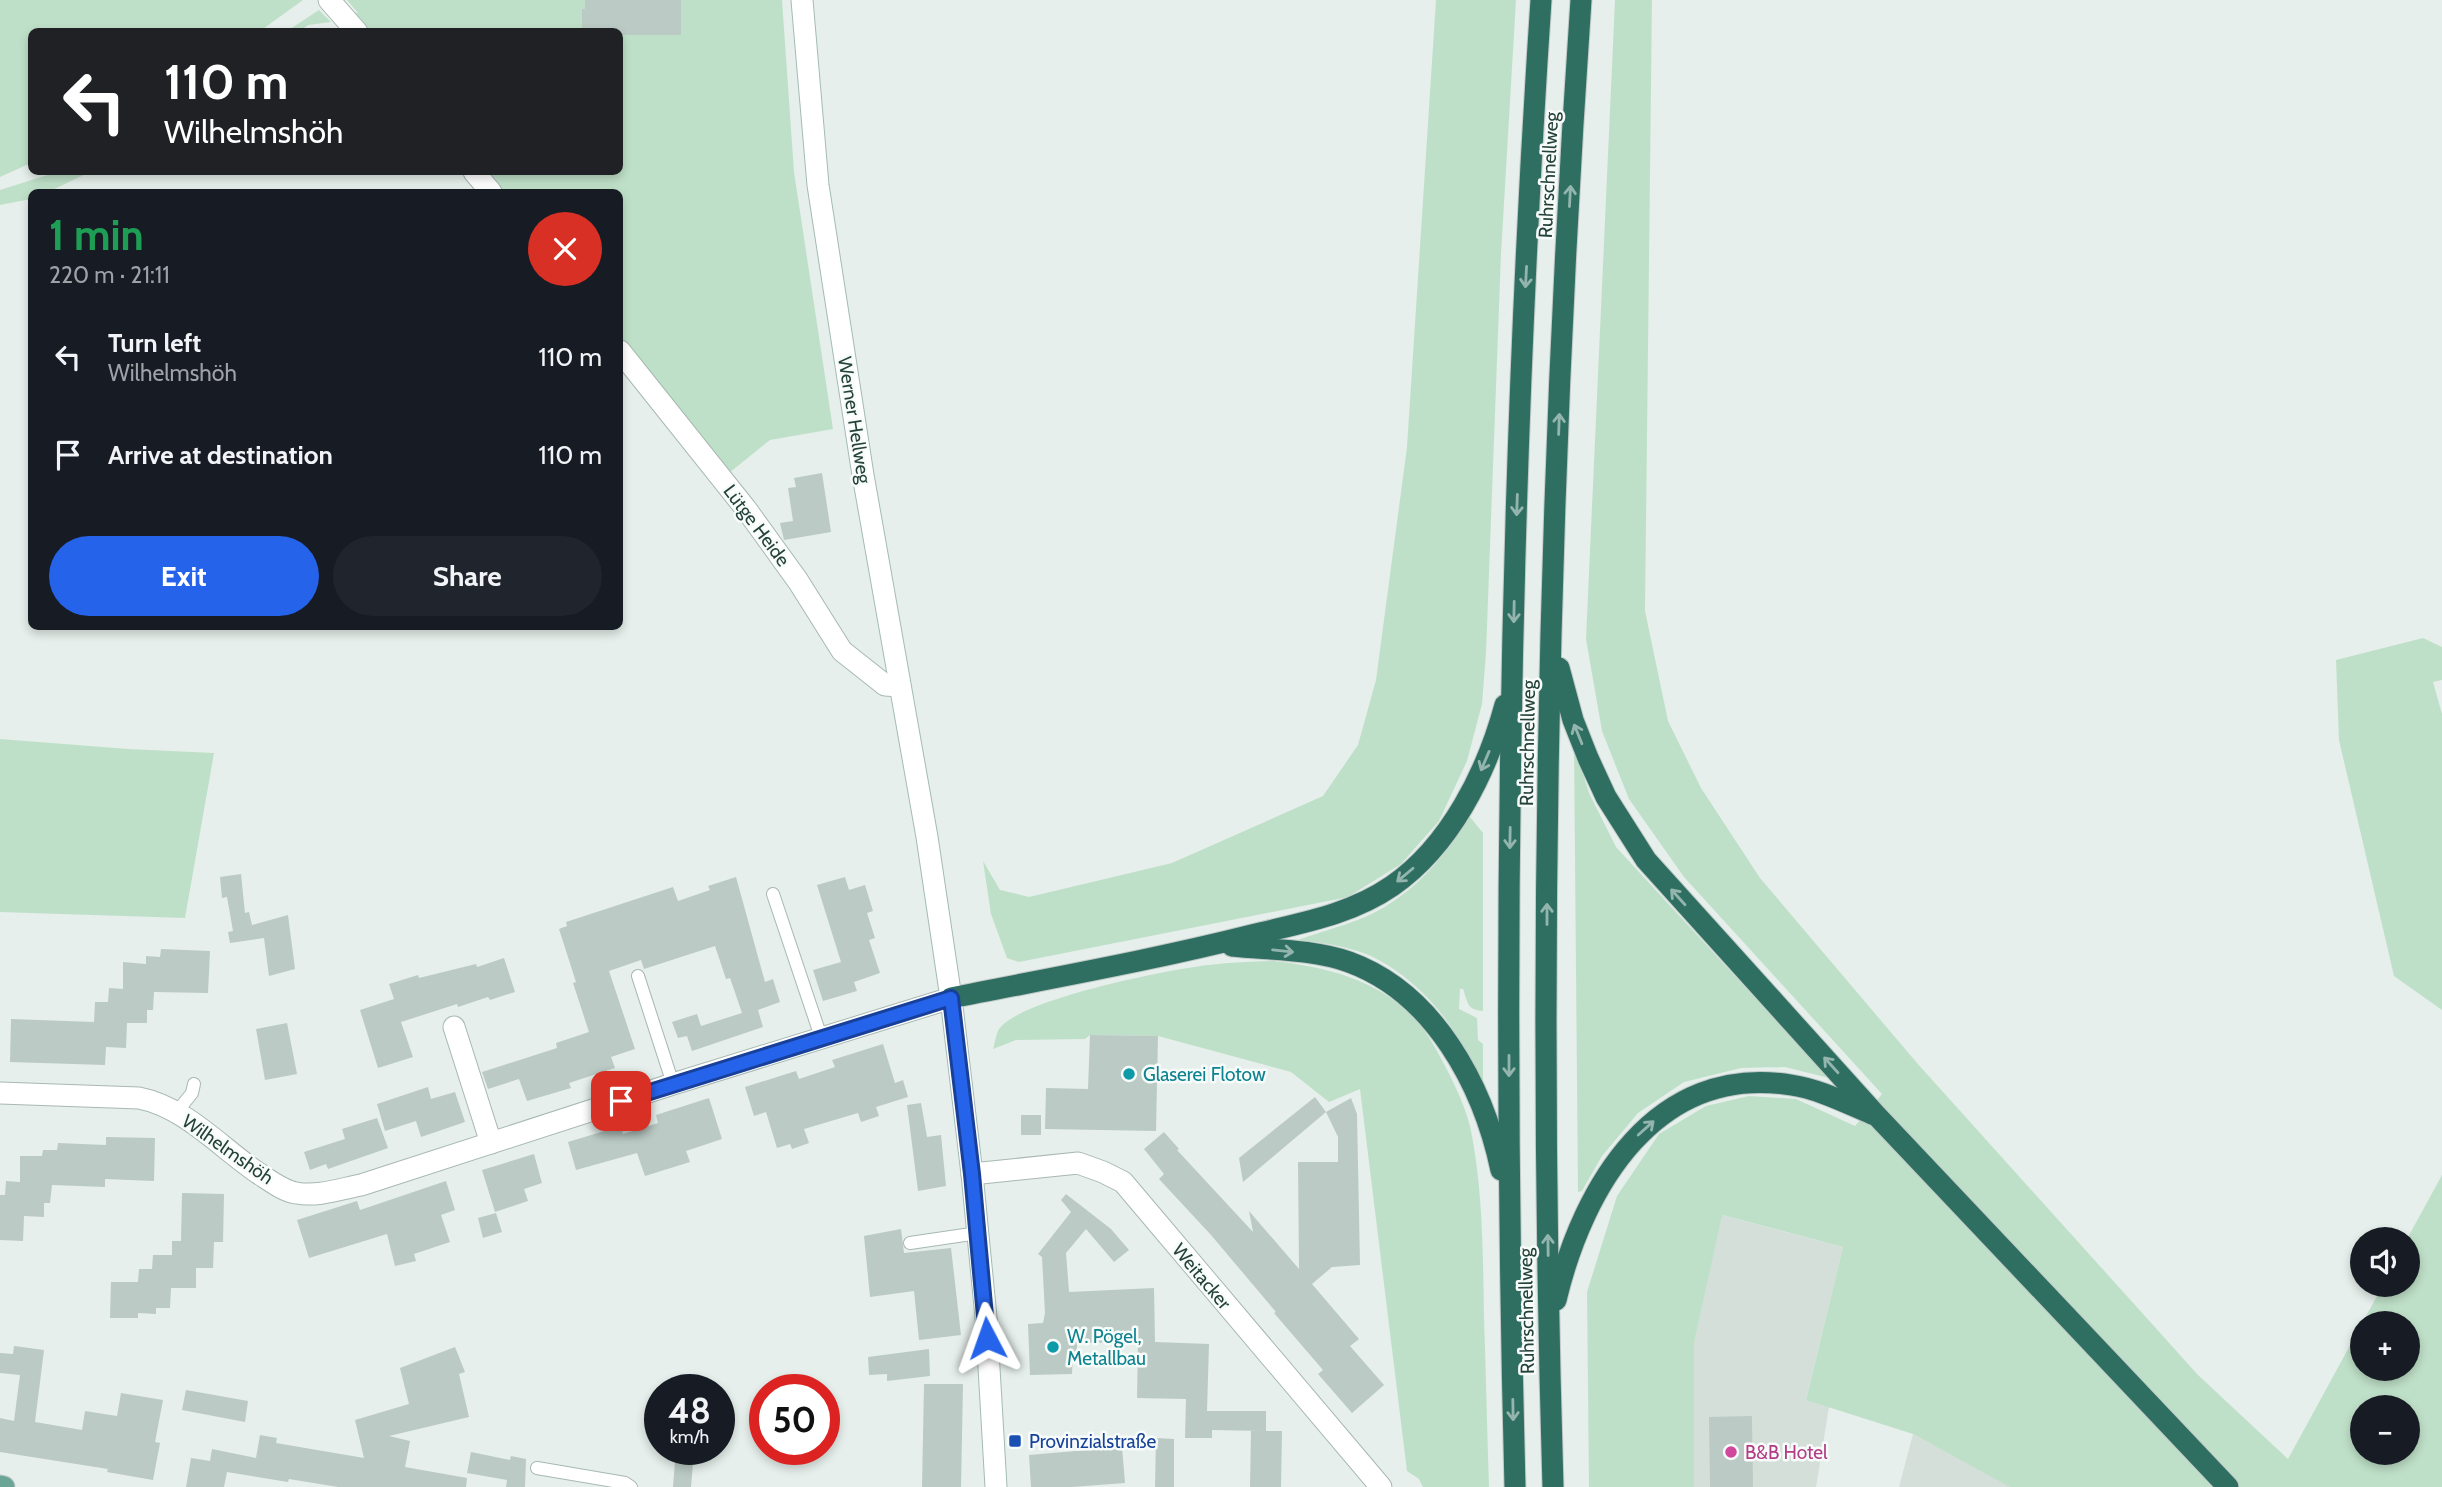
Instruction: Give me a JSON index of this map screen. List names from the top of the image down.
{
  "streets": {
    "highway": ["Ruhrschnellweg"],
    "street": [
      "Werner Hellweg",
      "Lütge Heide",
      "Wilhelmshöh",
      "Weitacker"
    ]
  },
  "crossings": [
    ["Werner Hellweg", "Lütge Heide"],
    ["Werner Hellweg", "Wilhelmshöh"],
    ["Werner Hellweg", "Weitacker"]
  ],
  "places": {
    "other": ["Glaserei Flotow", "W. Pögel, Metallbau", "B&B Hotel"],
    "transit": ["Provinzialstraße"]
  },
  "page": {
    "turn": ["110 m", "Wilhelmshöh"],
    "heading": ["1 min", "220 m · 21:11"],
    "list": [
      {
        "name": "Turn left",
        "note": "Wilhelmshöh",
        "value": "110 m"
      },
      {
        "name": "Arrive at destination",
        "value": "110 m"
      }
    ],
    "buttons": ["Exit", "Share"],
    "map_buttons": ["+", "−"],
    "speed": "48 km/h",
    "limit": "50"
  }
}
